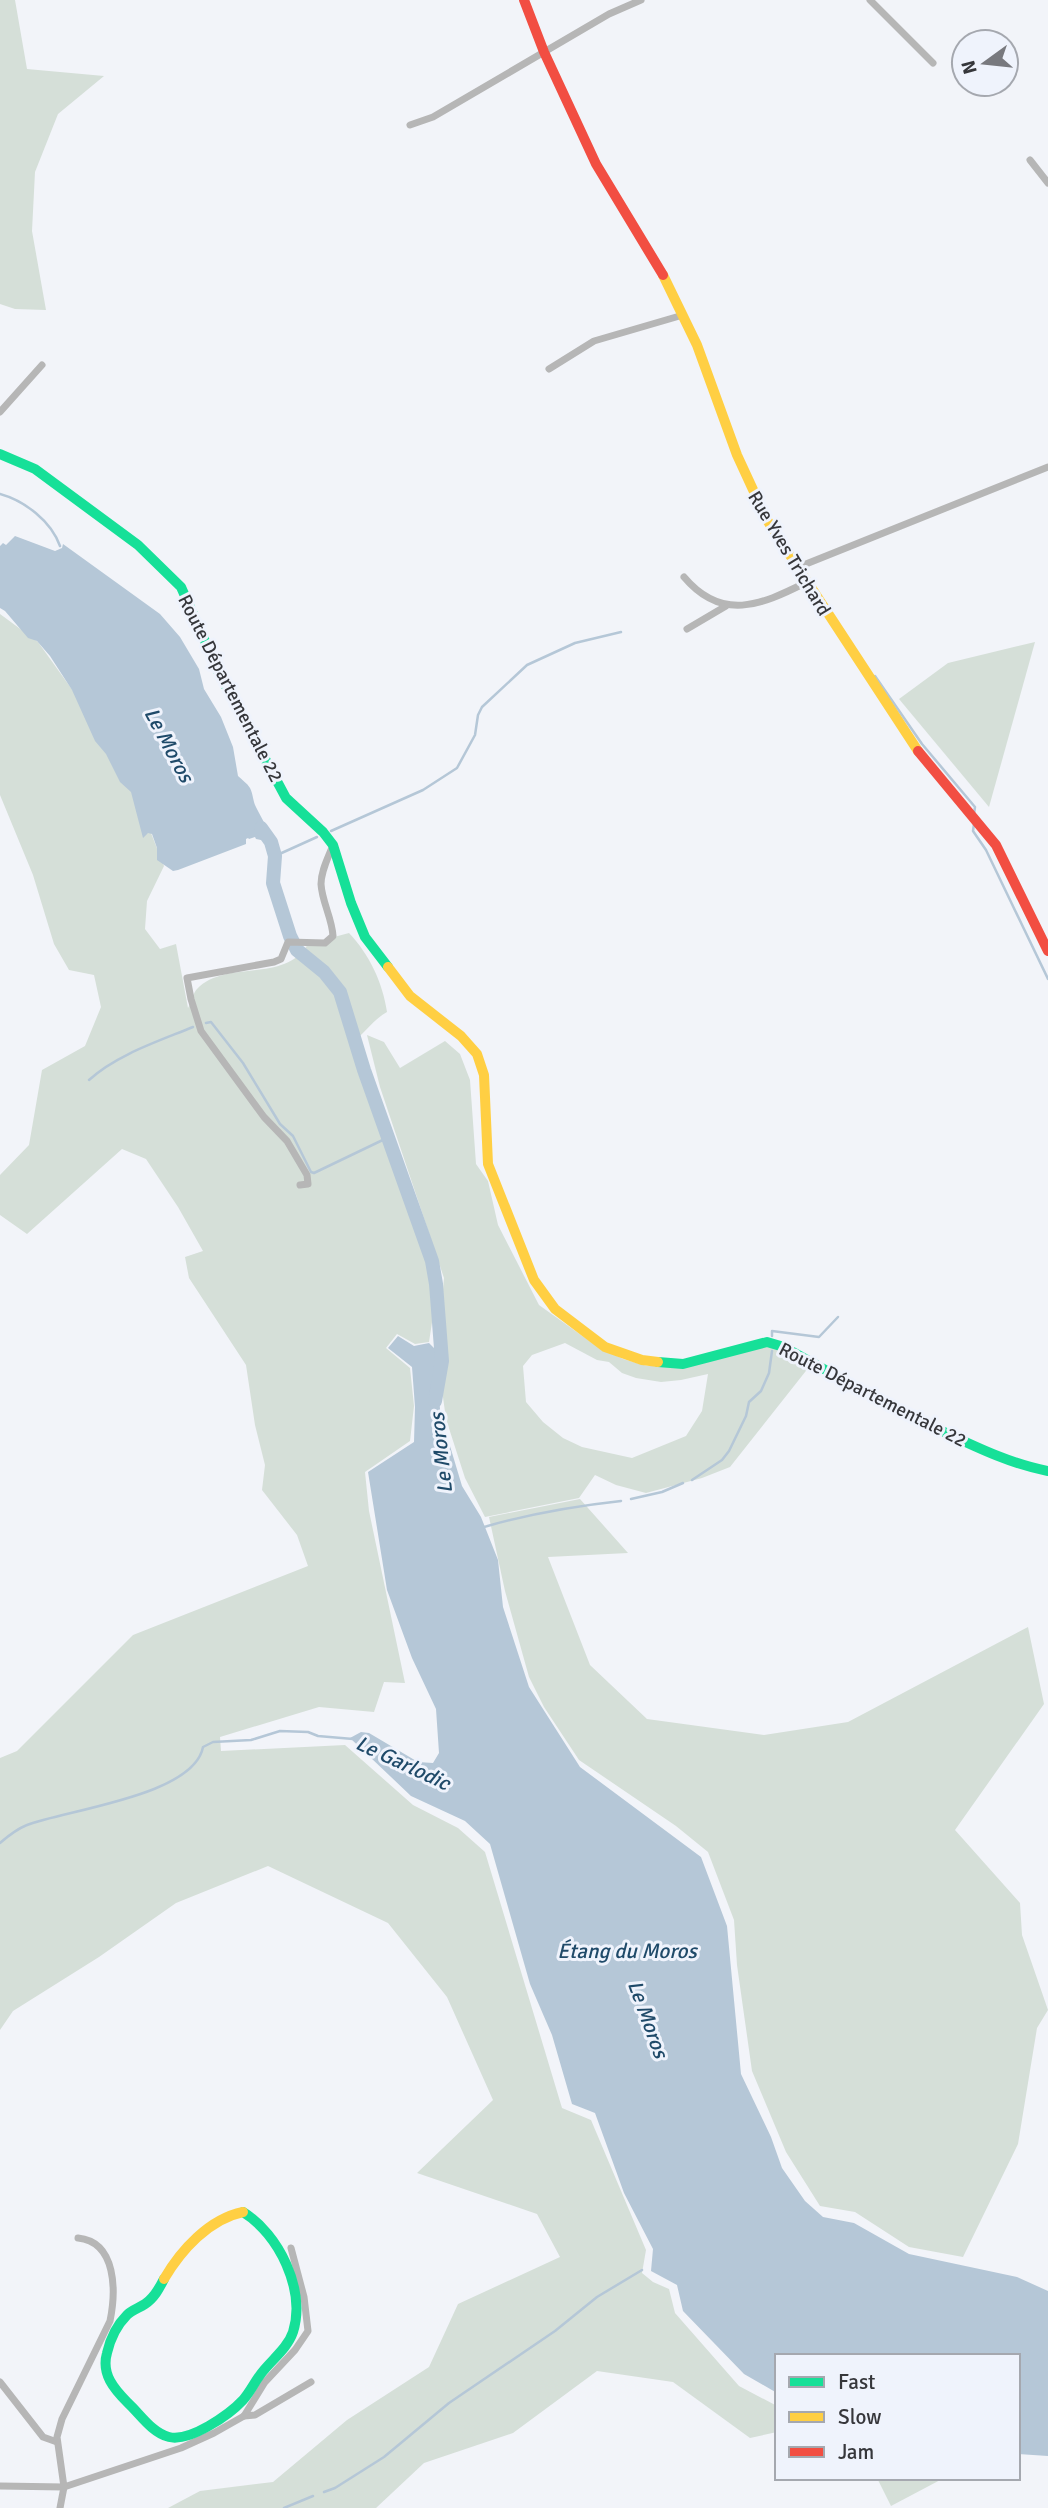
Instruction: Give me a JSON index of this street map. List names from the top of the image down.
{
  "streets": {
    "street": ["Rue Yves Trichard", "Route Départementale 22"]
  },
  "water": ["Le Moros", "Le Garlodic", "Étang du Moros"],
  "legend": ["Fast", "Slow", "Jam"],
  "north": "left"
}
